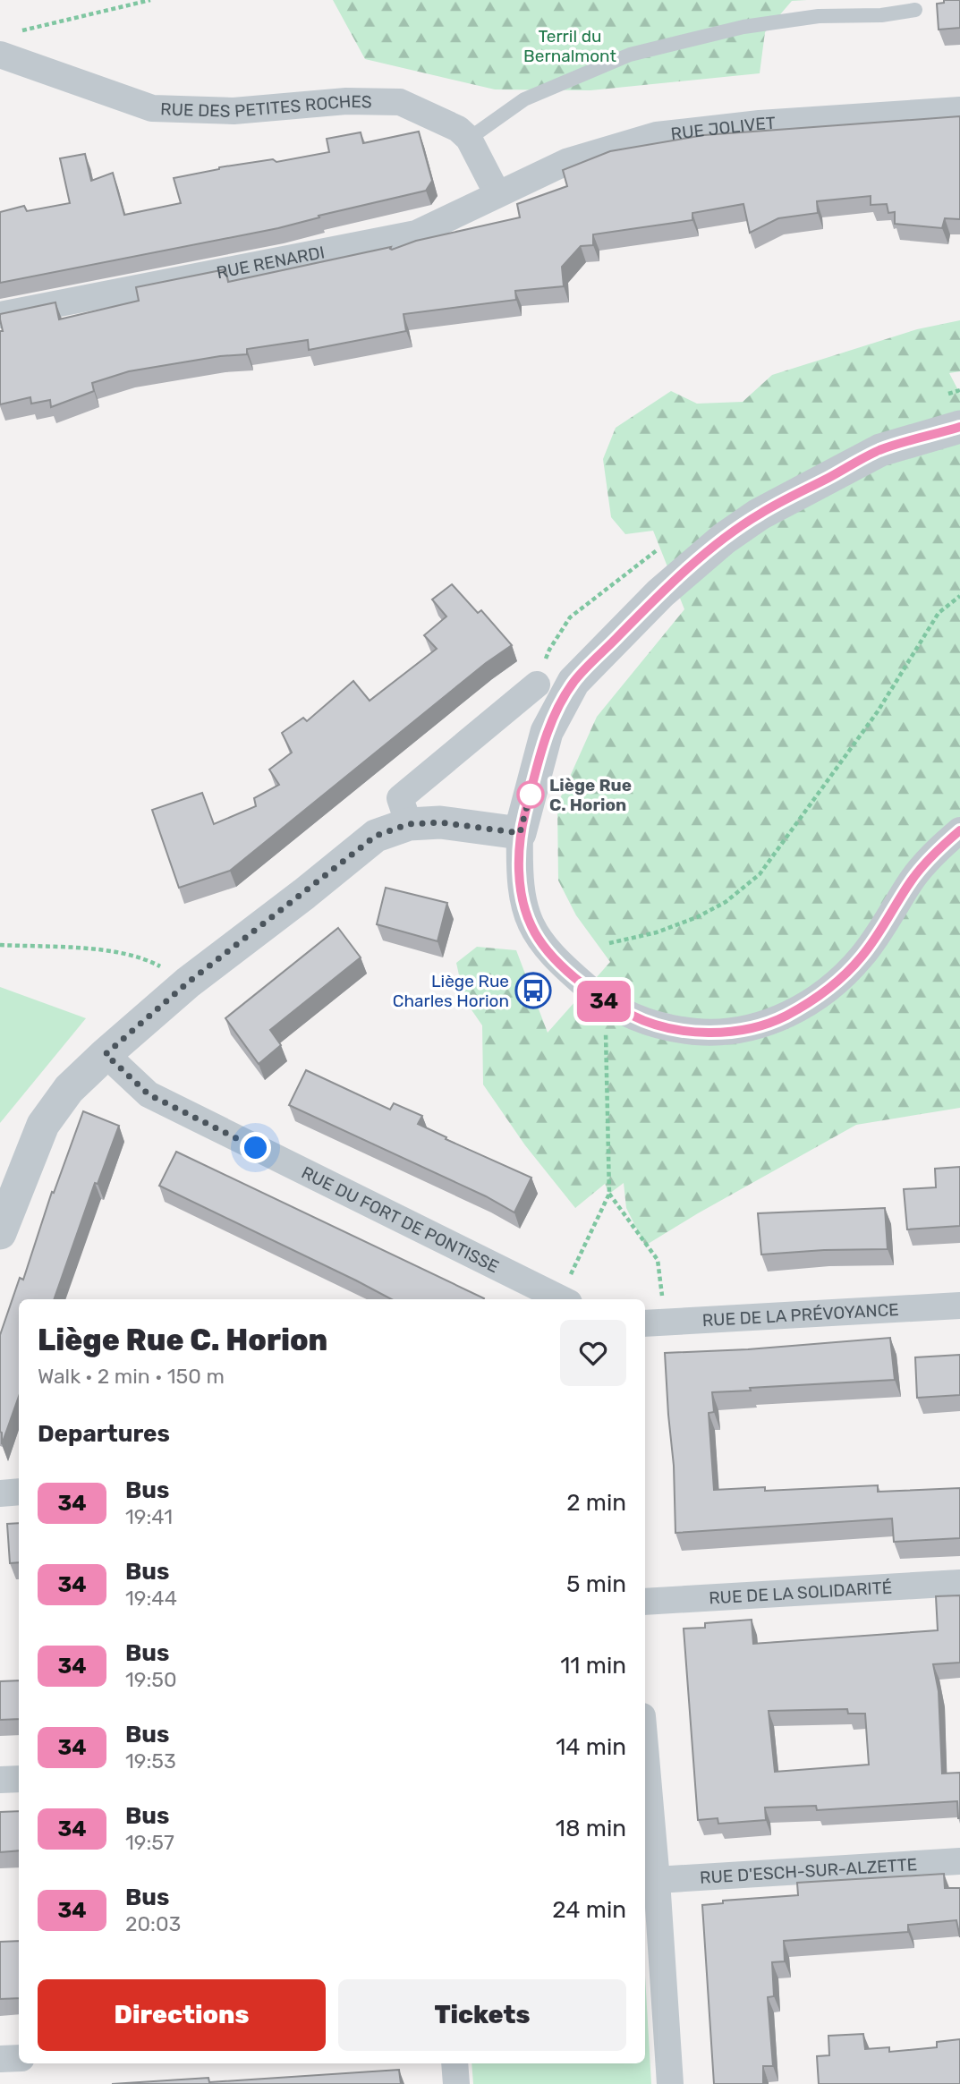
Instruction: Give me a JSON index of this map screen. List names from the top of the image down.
{
  "streets": {
    "street": [
      "RUE DES PETITES ROCHES",
      "RUE JOLIVET",
      "RUE RENARDI",
      "RUE DU FORT DE PONTISSE",
      "RUE DE LA PRÉVOYANCE",
      "RUE DE LA SOLIDARITÉ",
      "RUE D'ESCH-SUR-ALZETTE"
    ]
  },
  "crossings": [
    ["RUE DES PETITES ROCHES", "RUE JOLIVET"],
    ["RUE DES PETITES ROCHES", "RUE RENARDI"],
    ["RUE JOLIVET", "RUE RENARDI"]
  ],
  "parks": ["Terril du Bernalmont"],
  "places": {
    "other": ["Liège Rue C. Horion"],
    "bus stop": ["Liège Rue Charles Horion"]
  },
  "lines": ["bus line 34"],
  "page": {
    "on_map": "34",
    "heading": [
      ["Liège Rue C. Horion", "Walk · 2 min · 150 m"],
      "Departures"
    ],
    "list": [
      {
        "mark": "34",
        "name": "Bus",
        "note": "19:41",
        "value": "2 min"
      },
      {
        "mark": "34",
        "name": "Bus",
        "note": "19:44",
        "value": "5 min"
      },
      {
        "mark": "34",
        "name": "Bus",
        "note": "19:50",
        "value": "11 min"
      },
      {
        "mark": "34",
        "name": "Bus",
        "note": "19:53",
        "value": "14 min"
      },
      {
        "mark": "34",
        "name": "Bus",
        "note": "19:57",
        "value": "18 min"
      },
      {
        "mark": "34",
        "name": "Bus",
        "note": "20:03",
        "value": "24 min"
      }
    ],
    "buttons": ["Directions", "Tickets"]
  }
}
